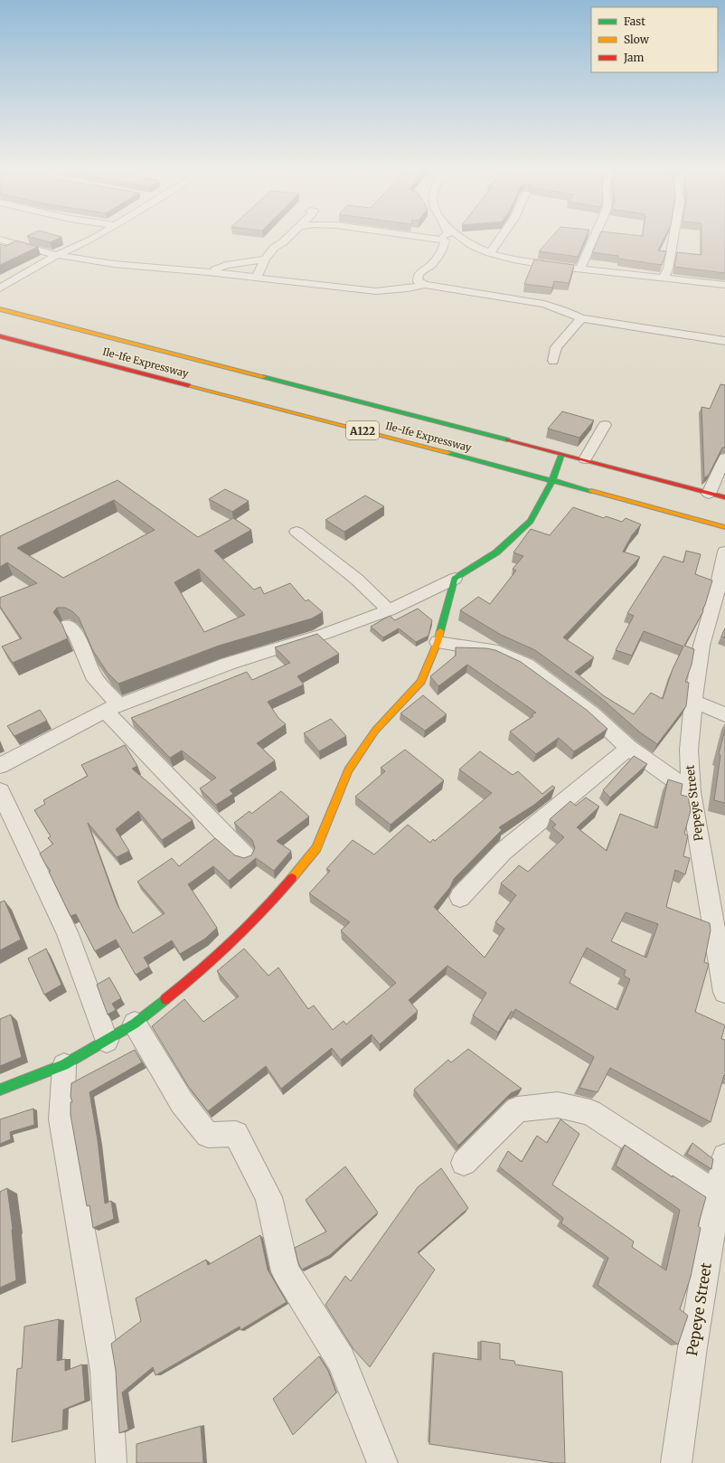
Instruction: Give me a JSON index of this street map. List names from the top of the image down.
{
  "streets": {
    "main road": ["Ile-Ife Expressway", "A122"],
    "street": ["Pepeye Street"]
  },
  "legend": ["Fast", "Slow", "Jam"]
}
